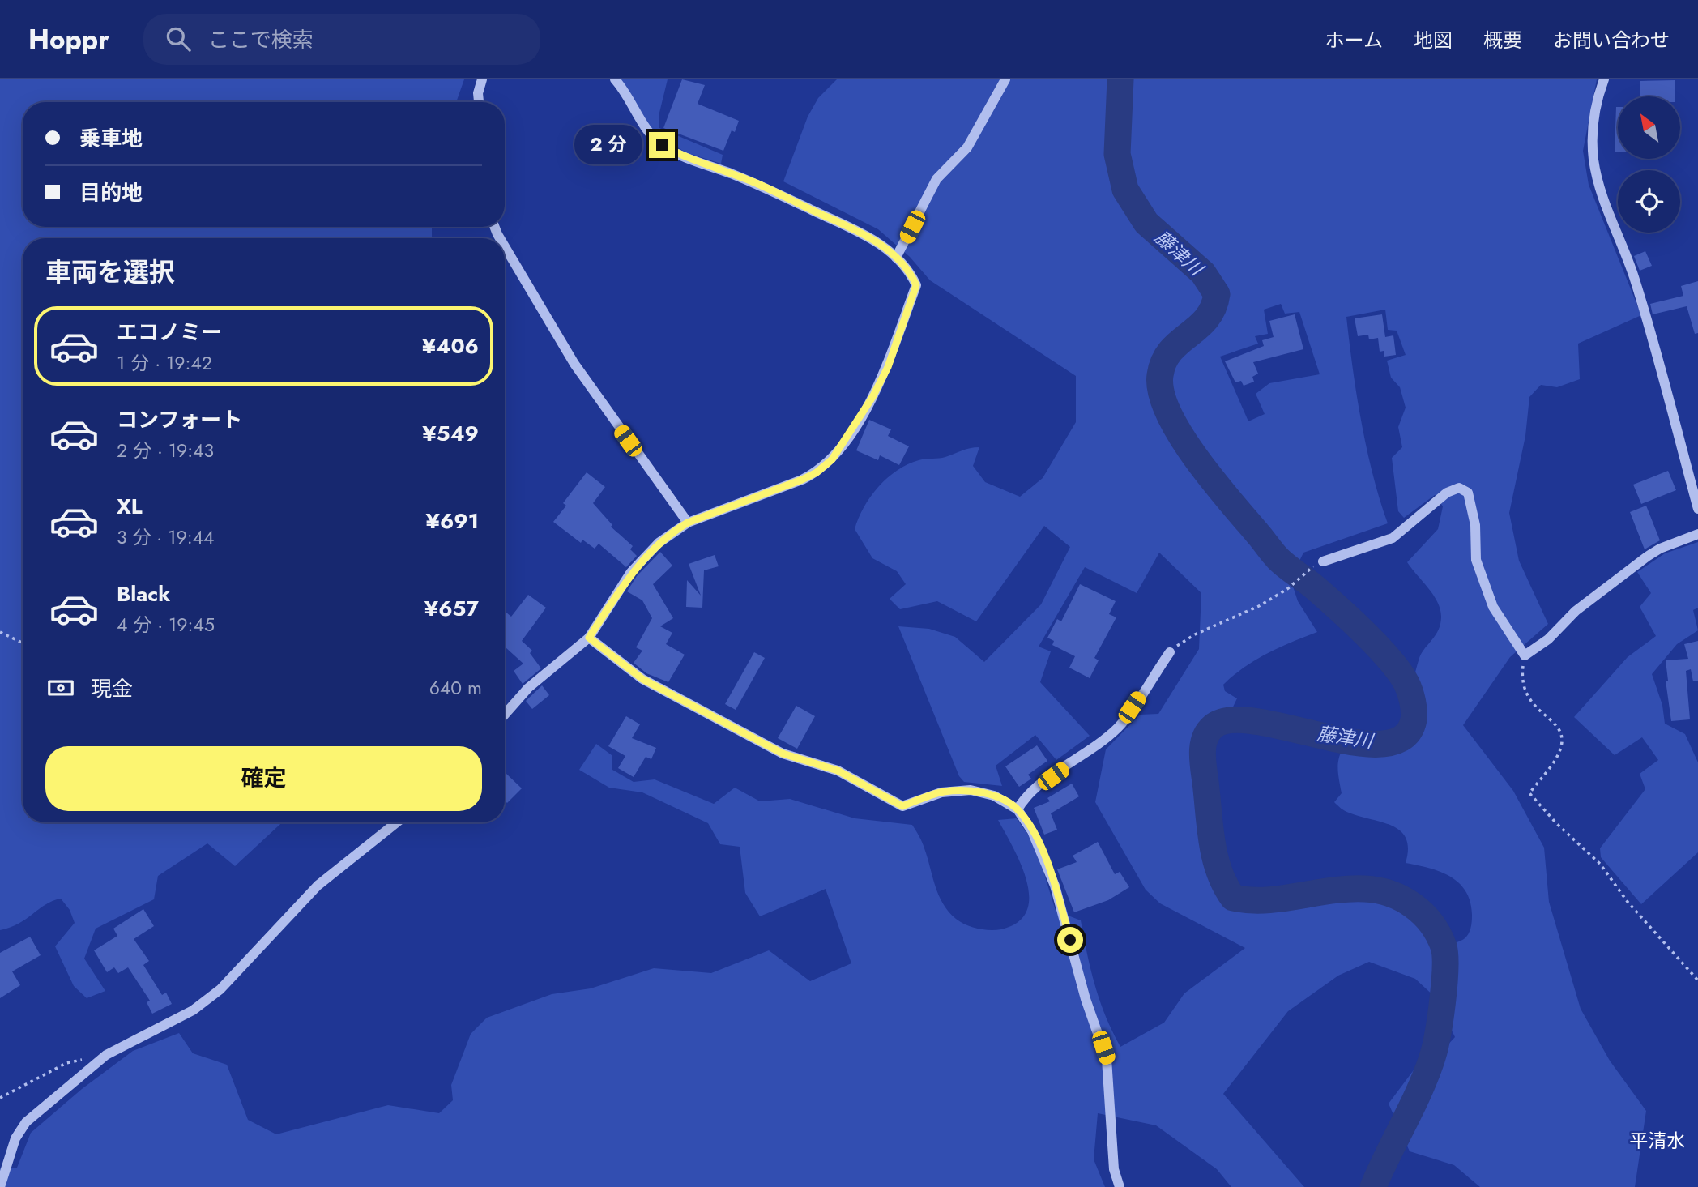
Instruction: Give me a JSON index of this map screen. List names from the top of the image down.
{
  "districts": ["平清水"],
  "water": ["藤津川"],
  "north": "top left",
  "page": {
    "header": "Hoppr",
    "search": "ここで検索",
    "nav": [
      "ホーム",
      "地図",
      "概要",
      "お問い合わせ"
    ],
    "banner": ["乗車地", "目的地"],
    "bubble": "2 分",
    "heading": "車両を選択",
    "list": [
      {
        "name": "エコノミー",
        "note": "1 分 · 19:42",
        "value": "¥406"
      },
      {
        "name": "コンフォート",
        "note": "2 分 · 19:43",
        "value": "¥549"
      },
      {
        "name": "XL",
        "note": "3 分 · 19:44",
        "value": "¥691"
      },
      {
        "name": "Black",
        "note": "4 分 · 19:45",
        "value": "¥657"
      }
    ],
    "pay": ["現金", "640 m"],
    "buttons": "確定"
  }
}
